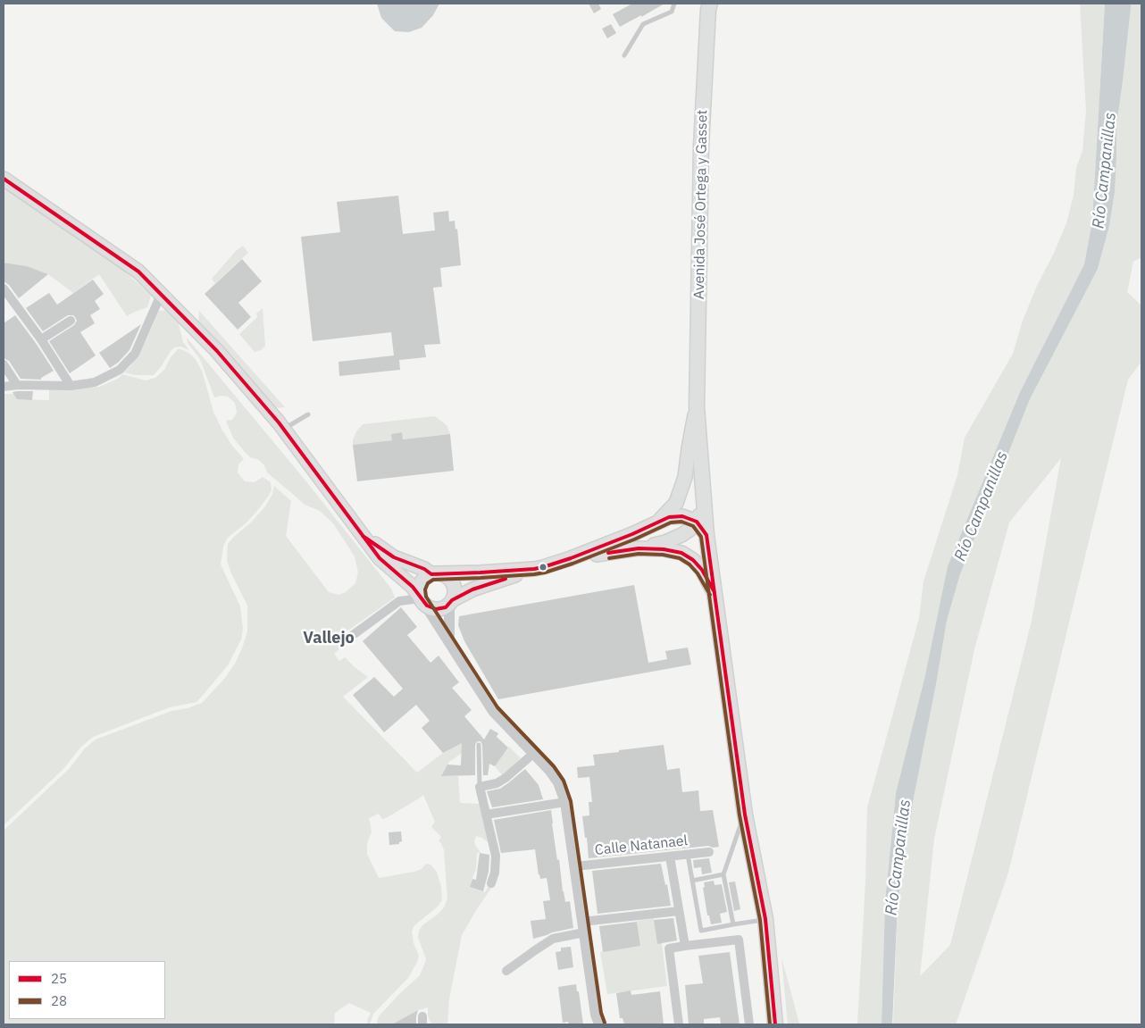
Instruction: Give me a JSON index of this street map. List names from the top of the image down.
{
  "streets": {
    "main road": ["Avenida José Ortega y Gasset"],
    "street": ["Calle Natanael"]
  },
  "districts": ["Vallejo"],
  "water": ["Río Campanillas"],
  "lines": ["transit line 25", "transit line 28"],
  "legend": ["25", "28"]
}
